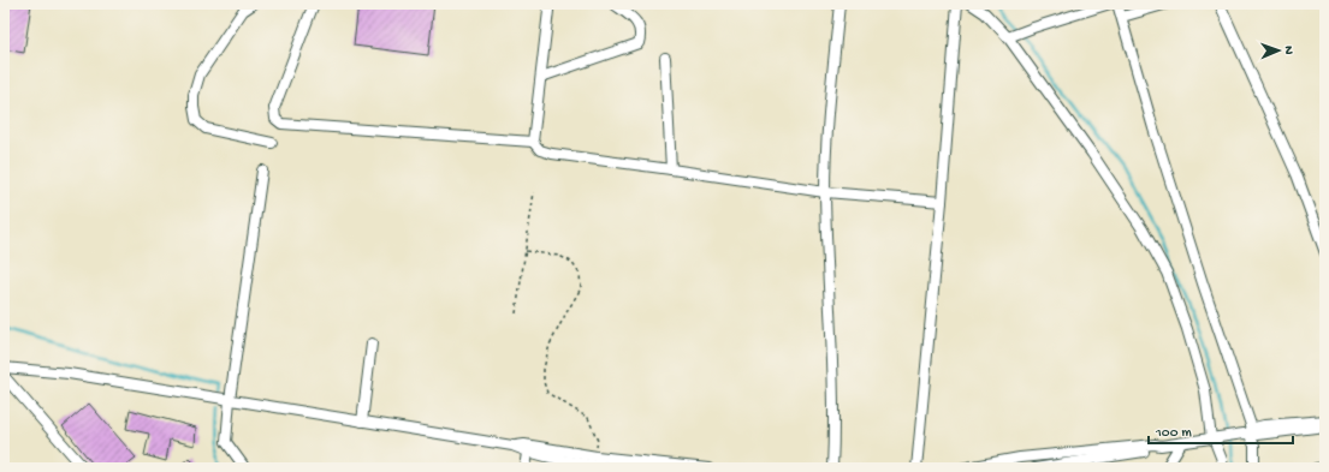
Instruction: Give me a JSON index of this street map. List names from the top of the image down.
{
  "scale_bar": "100 m",
  "north": "right"
}
